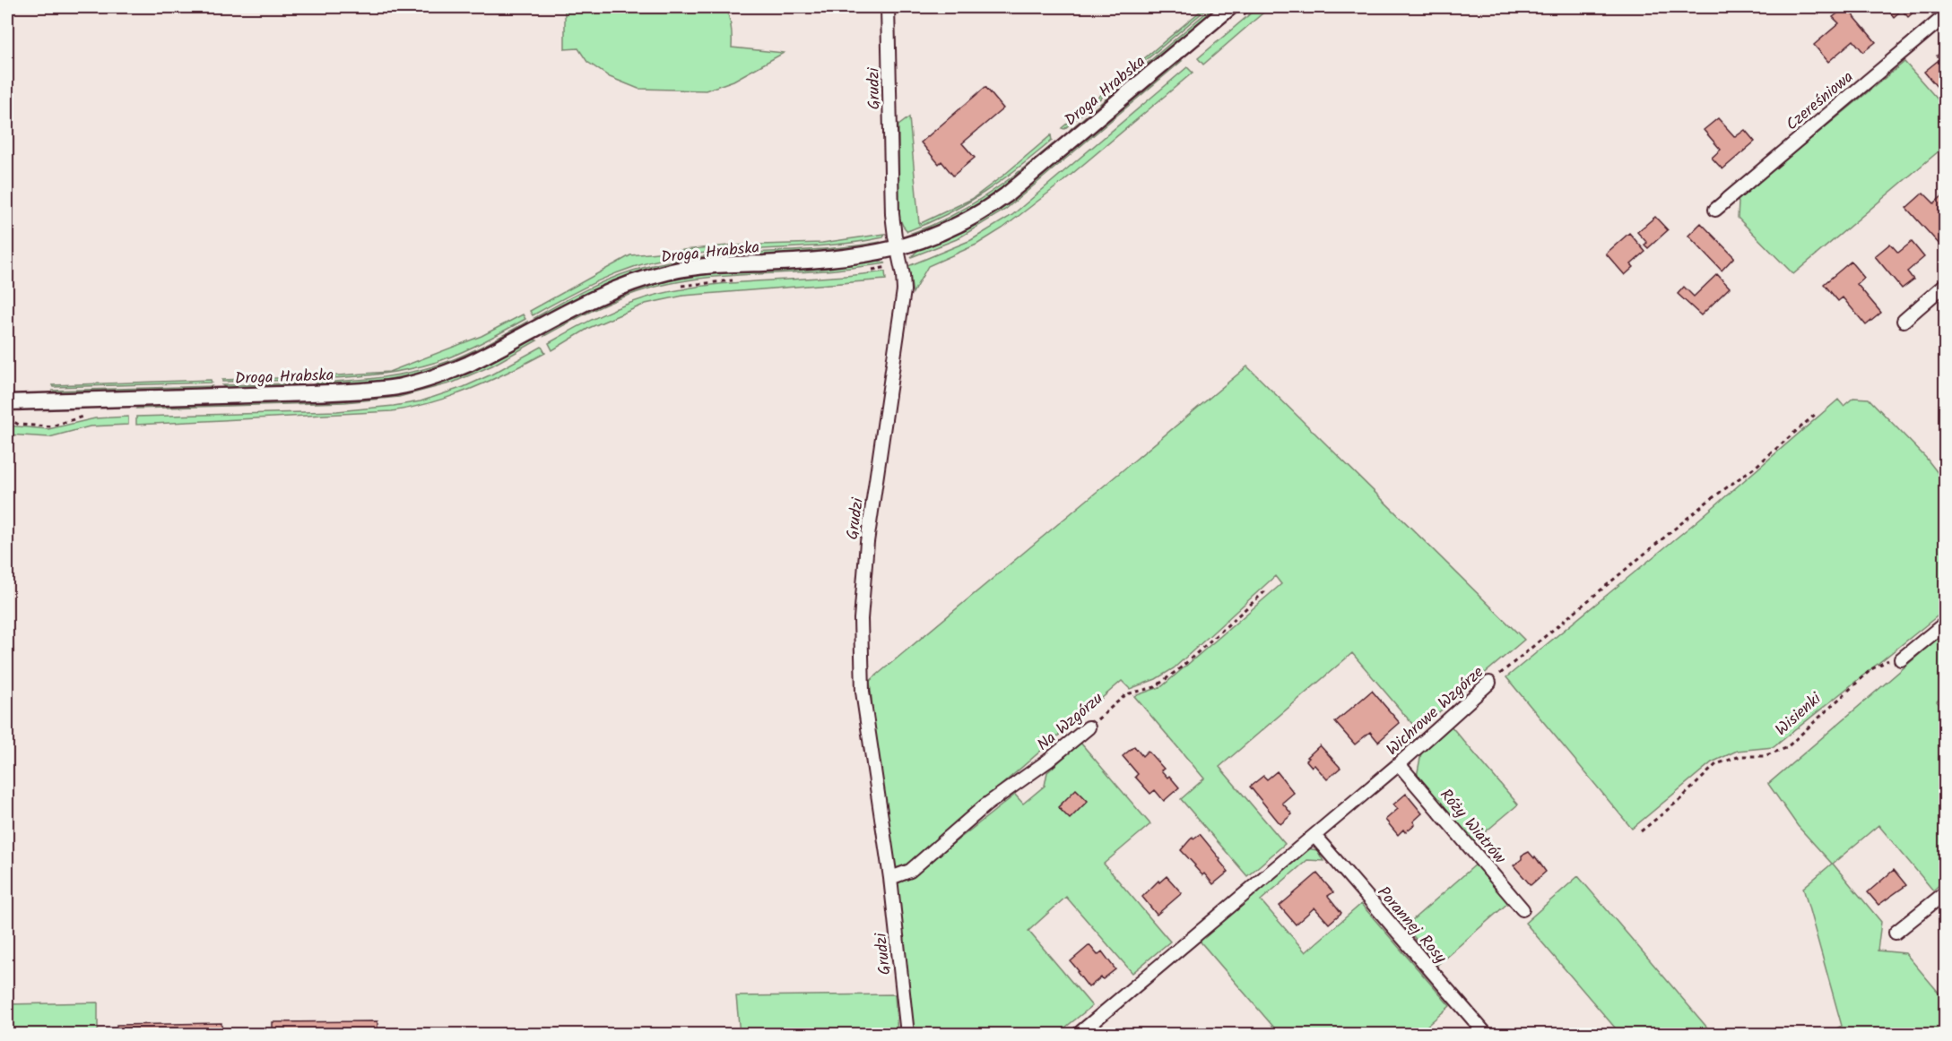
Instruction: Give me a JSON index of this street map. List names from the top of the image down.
{
  "streets": {
    "street": [
      "Grudzi",
      "Droga Hrabska",
      "Czereśniowa",
      "Wichrowe Wzgórze",
      "Na Wzgórzu",
      "Róży Wiatrów",
      "Porannej Rosy"
    ],
    "path": ["Wisienki"]
  },
  "crossings": [
    ["Grudzi", "Droga Hrabska"],
    ["Grudzi", "Na Wzgórzu"],
    ["Wichrowe Wzgórze", "Róży Wiatrów"],
    ["Wichrowe Wzgórze", "Porannej Rosy"]
  ]
}
